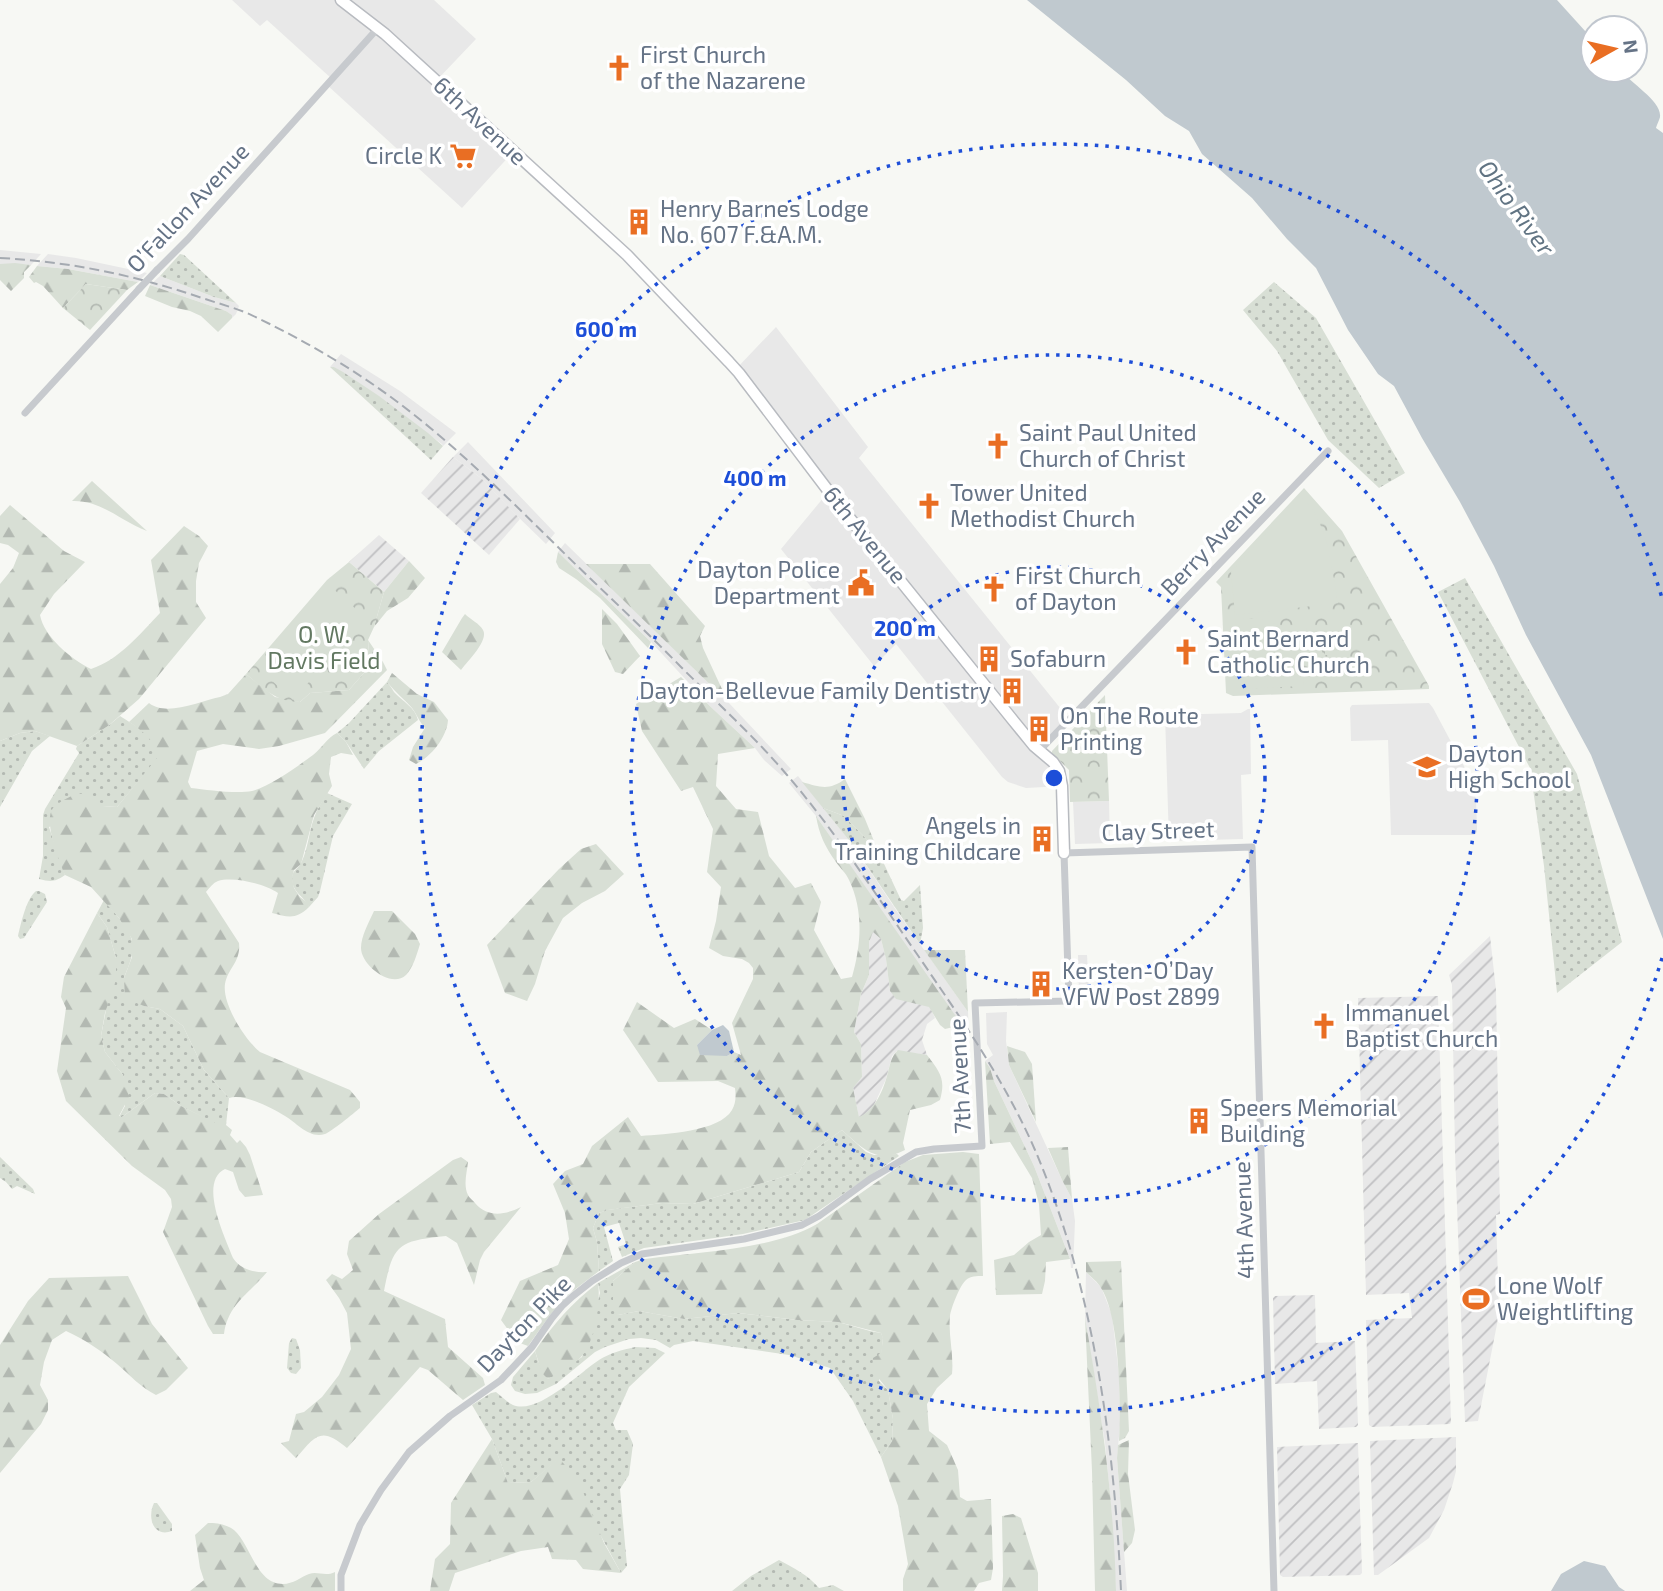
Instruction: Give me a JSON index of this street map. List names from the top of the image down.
{
  "streets": {
    "main road": ["6th Avenue"],
    "street": [
      "O’Fallon Avenue",
      "Berry Avenue",
      "Clay Street",
      "7th Avenue",
      "4th Avenue",
      "Dayton Pike"
    ]
  },
  "crossings": [
    ["6th Avenue", "O’Fallon Avenue"],
    ["6th Avenue", "Berry Avenue"],
    ["6th Avenue", "Clay Street"],
    ["6th Avenue", "7th Avenue"],
    ["Clay Street", "4th Avenue"],
    ["7th Avenue", "Dayton Pike"]
  ],
  "water": ["Ohio River"],
  "parks": ["O. W. Davis Field"],
  "places": {
    "church": [
      "First Church of the Nazarene",
      "Saint Paul United Church of Christ",
      "Tower United Methodist Church",
      "First Church of Dayton",
      "Saint Bernard Catholic Church",
      "Immanuel Baptist Church"
    ],
    "supermarket": ["Circle K"],
    "building": [
      "Henry Barnes Lodge No. 607 F.&A.M.",
      "Sofaburn",
      "Dayton-Bellevue Family Dentistry",
      "On The Route Printing",
      "Angels in Training Childcare",
      "Kersten-O’Day VFW Post 2899",
      "Speers Memorial Building"
    ],
    "public building": ["Dayton Police Department"],
    "school or university": ["Dayton High School"],
    "sports": ["Lone Wolf Weightlifting"]
  },
  "north": "right",
  "rings": ["600 m", "400 m", "200 m"]
}
